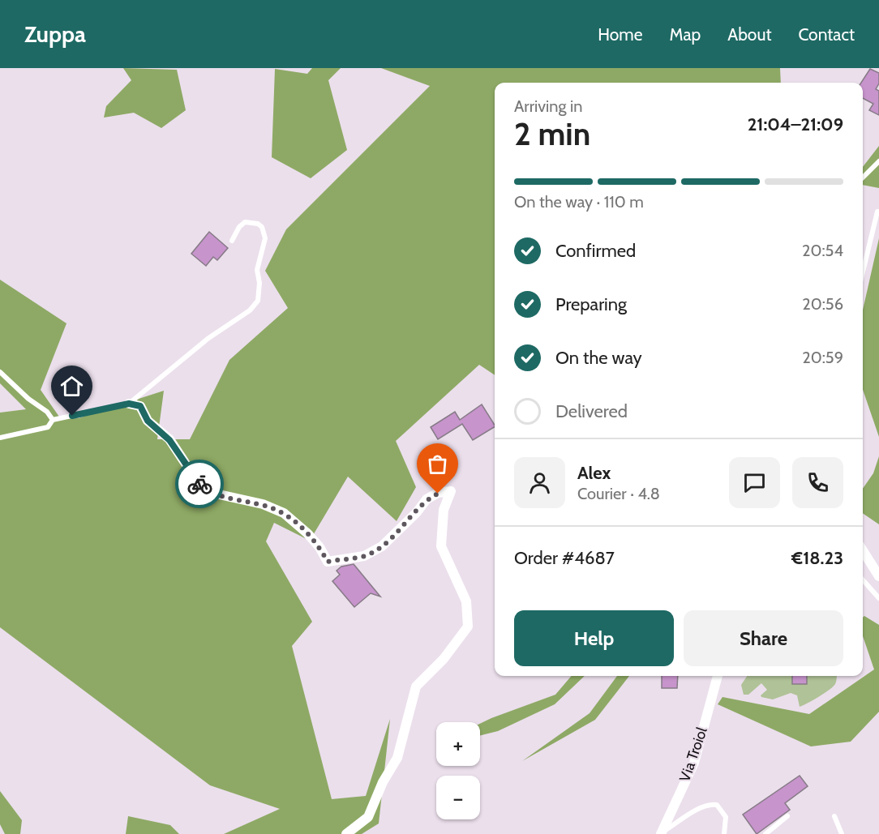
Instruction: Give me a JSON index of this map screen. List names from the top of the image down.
{
  "streets": {
    "street": ["Via Troiol"]
  },
  "page": {
    "header": "Zuppa",
    "nav": [
      "Home",
      "Map",
      "About",
      "Contact"
    ],
    "heading": ["2 min", "Arriving in", "21:04–21:09"],
    "panel": [
      "Alex",
      "Courier · 4.8",
      "Order #4687",
      "€18.23"
    ],
    "bar": "On the way · 110 m",
    "list": [
      ["Confirmed", "20:54"],
      ["Preparing", "20:56"],
      ["On the way", "20:59"],
      "Delivered"
    ],
    "buttons": ["Help", "Share"],
    "map_buttons": ["+", "−"]
  }
}
